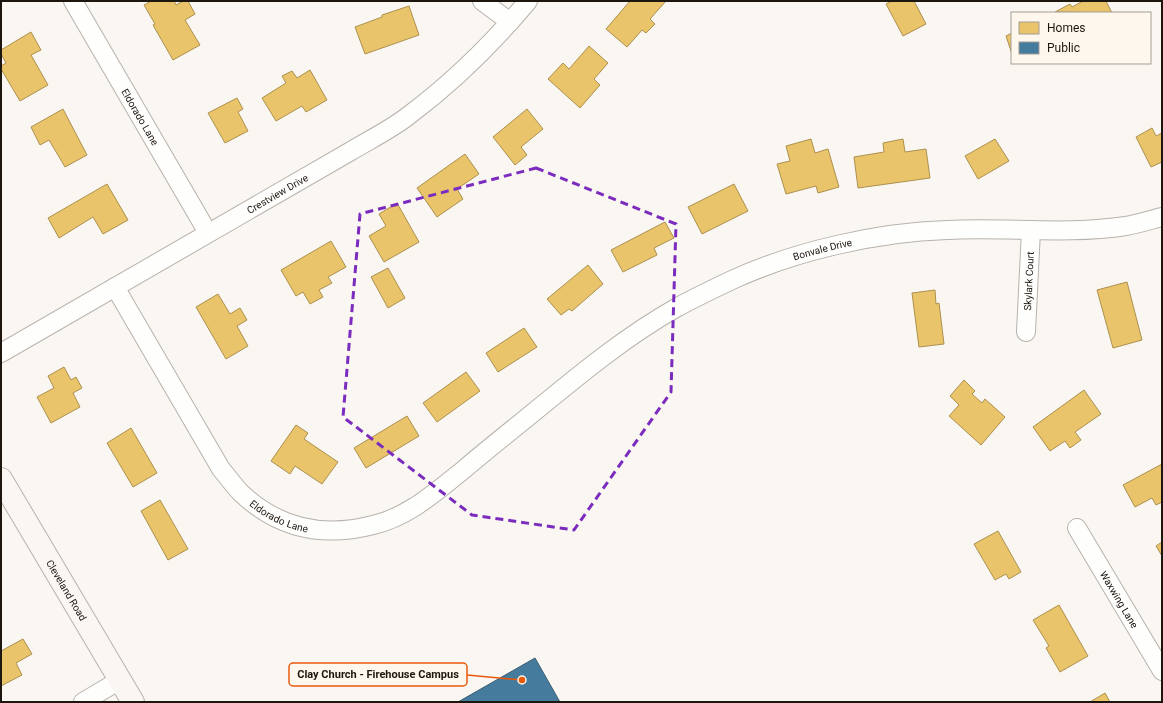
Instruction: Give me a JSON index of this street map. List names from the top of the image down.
{
  "streets": {
    "main road": ["Cleveland Road"],
    "street": [
      "Eldorado Lane",
      "Crestview Drive",
      "Bonvale Drive",
      "Skylark Court",
      "Waxwing Lane"
    ]
  },
  "crossings": [
    ["Eldorado Lane", "Crestview Drive"],
    ["Eldorado Lane", "Bonvale Drive"],
    ["Bonvale Drive", "Skylark Court"]
  ],
  "places": ["Clay Church - Firehouse Campus"],
  "legend": ["Homes", "Public"]
}
